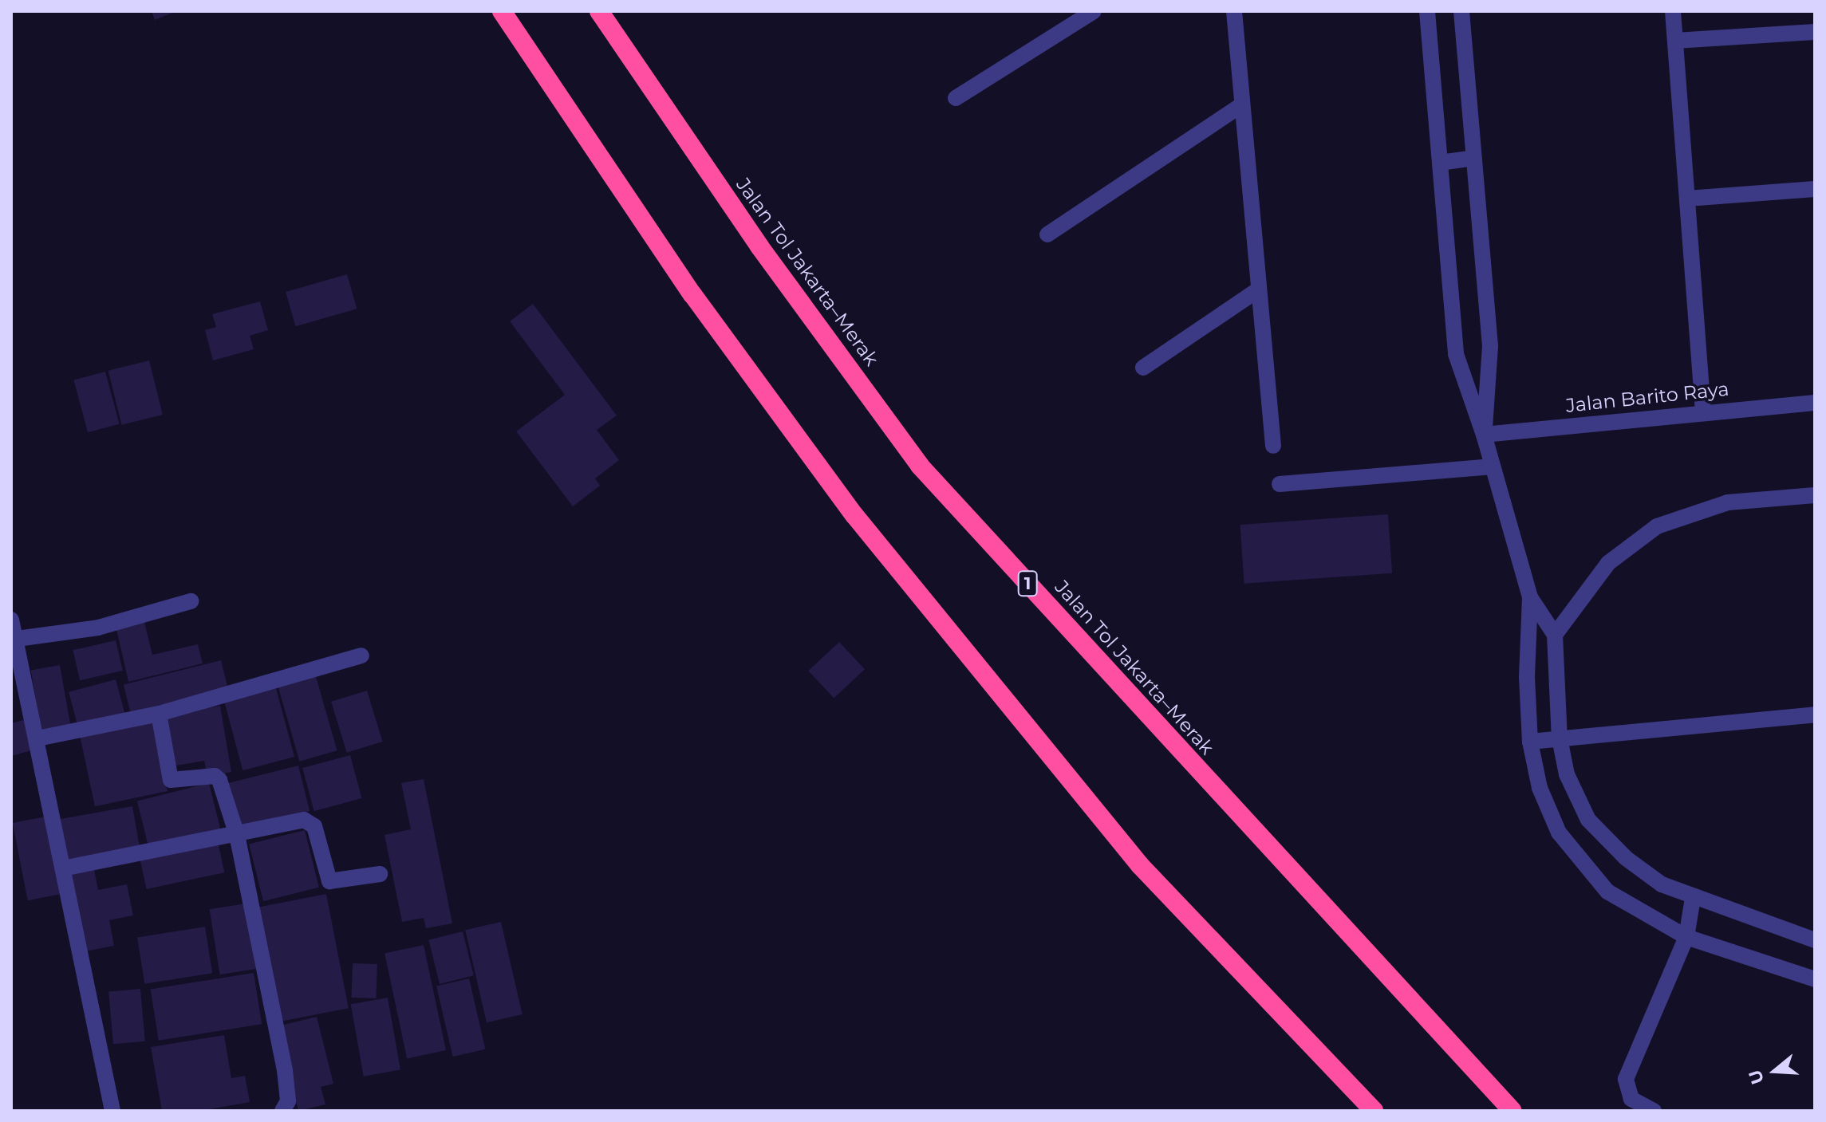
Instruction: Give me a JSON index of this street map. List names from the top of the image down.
{
  "streets": {
    "highway": ["Jalan Tol Jakarta–Merak", "1"],
    "street": ["Jalan Barito Raya"]
  },
  "north": "left"
}
